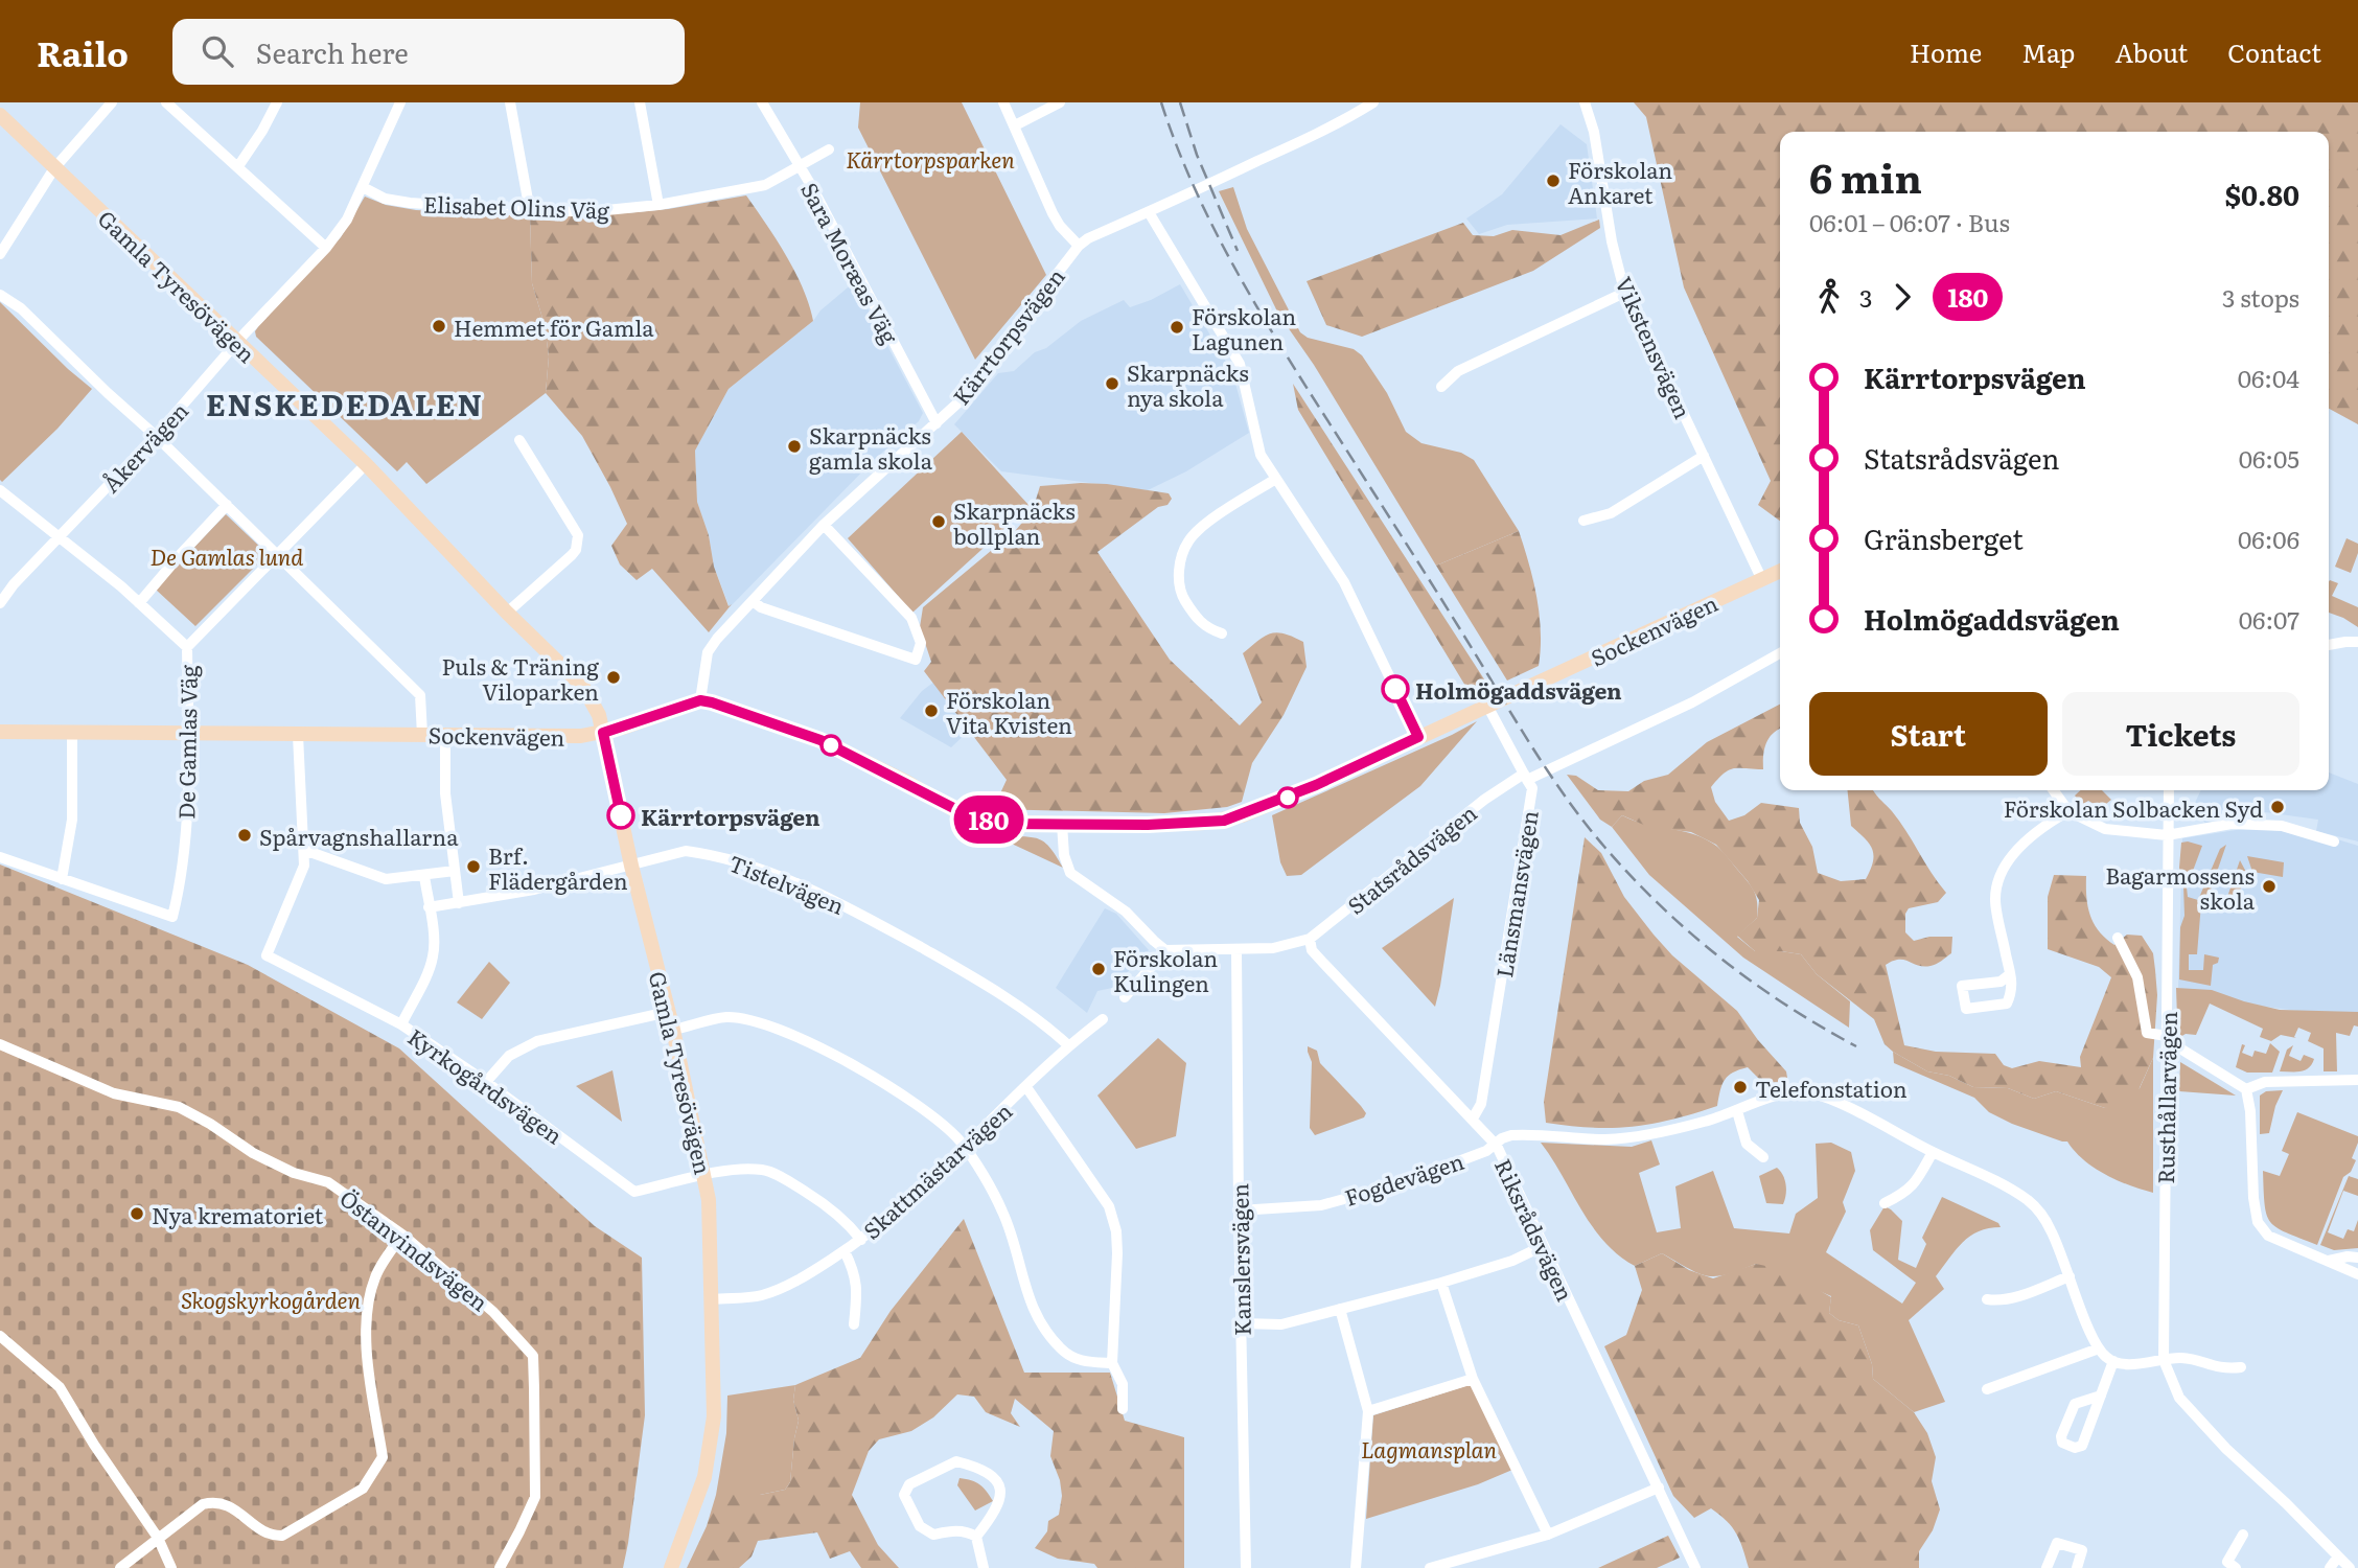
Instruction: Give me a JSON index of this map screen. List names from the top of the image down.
{
  "streets": {
    "street": [
      "Elisabet Olins Väg",
      "Sara Moræas Väg",
      "Gamla Tyresövägen",
      "Kärrtorpsvägen",
      "Vikstensvägen",
      "Åkervägen",
      "Sockenvägen",
      "De Gamlas Väg",
      "Statsrådsvägen",
      "Tistelvägen",
      "Länsmansvägen",
      "Kyrkogårdsvägen",
      "Rusthållarvägen",
      "Skattmästarvägen",
      "Fogdevägen",
      "Riksrådsvägen",
      "Östanvindsvägen",
      "Kanslersvägen"
    ]
  },
  "crossings": [
    ["Elisabet Olins Väg", "Sara Moræas Väg"],
    ["Elisabet Olins Väg", "Åkervägen"],
    ["Sara Moræas Väg", "Kärrtorpsvägen"],
    ["Gamla Tyresövägen", "Åkervägen"],
    ["Gamla Tyresövägen", "Sockenvägen"],
    ["Gamla Tyresövägen", "De Gamlas Väg"],
    ["Gamla Tyresövägen", "Tistelvägen"],
    ["Gamla Tyresövägen", "Kyrkogårdsvägen"],
    ["Gamla Tyresövägen", "Skattmästarvägen"],
    ["Kärrtorpsvägen", "Sockenvägen"],
    ["Vikstensvägen", "Sockenvägen"],
    ["Sockenvägen", "De Gamlas Väg"],
    ["Statsrådsvägen", "Länsmansvägen"],
    ["Statsrådsvägen", "Riksrådsvägen"],
    ["Statsrådsvägen", "Kanslersvägen"],
    ["Tistelvägen", "Skattmästarvägen"],
    ["Länsmansvägen", "Riksrådsvägen"],
    ["Kyrkogårdsvägen", "Skattmästarvägen"],
    ["Fogdevägen", "Riksrådsvägen"],
    ["Fogdevägen", "Kanslersvägen"]
  ],
  "districts": ["ENSKEDEDALEN"],
  "parks": [
    "Kärrtorpsparken",
    "De Gamlas lund",
    "Skogskyrkogården",
    "Lagmansplan"
  ],
  "places": [
    "Förskolan Ankaret",
    "Hemmet för Gamla",
    "Förskolan Lagunen",
    "Skarpnäcks nya skola",
    "Skarpnäcks gamla skola",
    "Skarpnäcks bollplan",
    "Puls & Träning Viloparken",
    "Holmögaddsvägen",
    "Förskolan Vita Kvisten",
    "Förskolan Solbacken Syd",
    "Kärrtorpsvägen",
    "Spårvagnshallarna",
    "Brf. Flädergården",
    "Bagarmossens skola",
    "Förskolan Kulingen",
    "Telefonstation",
    "Nya krematoriet"
  ],
  "lines": ["bus line 180"],
  "page": {
    "header": "Railo",
    "search": "Search here",
    "nav": [
      "Home",
      "Map",
      "About",
      "Contact"
    ],
    "on_map": "180",
    "heading": ["6 min", "06:01 – 06:07 · Bus", "$0.80"],
    "legs": ["3", "180", "3 stops"],
    "list": [
      {
        "name": "Kärrtorpsvägen",
        "value": "06:04"
      },
      {
        "name": "Statsrådsvägen",
        "value": "06:05"
      },
      {
        "name": "Gränsberget",
        "value": "06:06"
      },
      {
        "name": "Holmögaddsvägen",
        "value": "06:07"
      }
    ],
    "buttons": ["Start", "Tickets"]
  }
}
